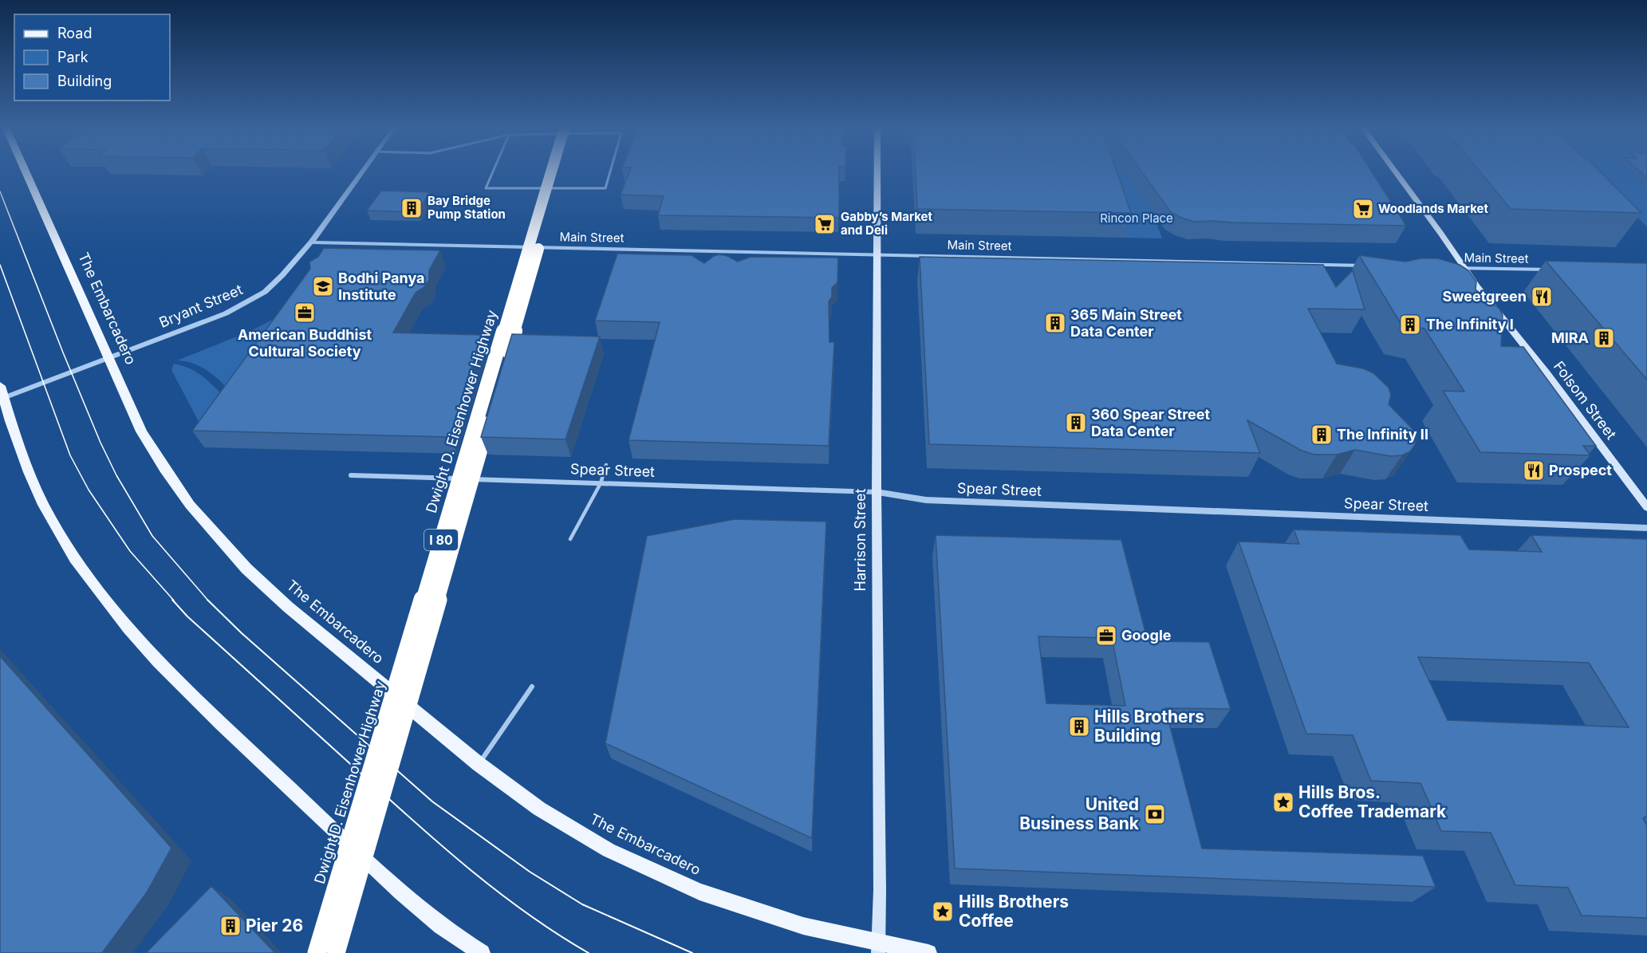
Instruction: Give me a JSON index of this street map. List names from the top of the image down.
{
  "streets": {
    "highway": ["Dwight D. Eisenhower Highway", "I 80"],
    "main road": ["The Embarcadero", "Folsom Street", "Harrison Street"],
    "street": ["Main Street", "Bryant Street", "Spear Street"]
  },
  "crossings": [
    ["Main Street", "Bryant Street"],
    ["Main Street", "Folsom Street"],
    ["Main Street", "Harrison Street"],
    ["Bryant Street", "The Embarcadero"],
    ["The Embarcadero", "Harrison Street"],
    ["Spear Street", "Harrison Street"]
  ],
  "parks": ["Rincon Place"],
  "places": {
    "building": [
      "Bay Bridge Pump Station",
      "365 Main Street Data Center",
      "The Infinity I",
      "MIRA",
      "360 Spear Street Data Center",
      "The Infinity II",
      "Hills Brothers Building",
      "Pier 26"
    ],
    "supermarket": ["Woodlands Market", "Gabby’s Market and Deli"],
    "school or university": ["Bodhi Panya Institute"],
    "restaurant": ["Sweetgreen", "Prospect"],
    "office": ["American Buddhist Cultural Society", "Google"],
    "place": ["Hills Bros. Coffee Trademark", "Hills Brothers Coffee"],
    "bank": ["United Business Bank"]
  },
  "legend": ["Road", "Park", "Building"]
}
